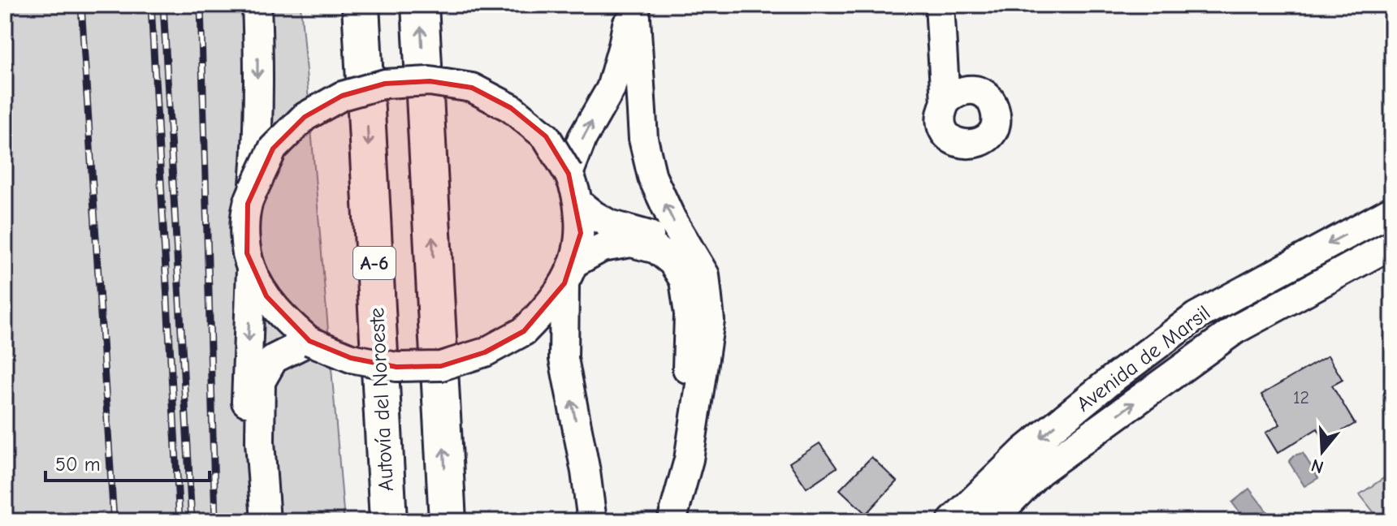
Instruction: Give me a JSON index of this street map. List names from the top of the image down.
{
  "streets": {
    "highway": ["A-6", "Autovía del Noroeste"],
    "street": ["Avenida de Marsil"]
  },
  "house_numbers": ["12"],
  "scale_bar": "50 m",
  "north": "bottom"
}
